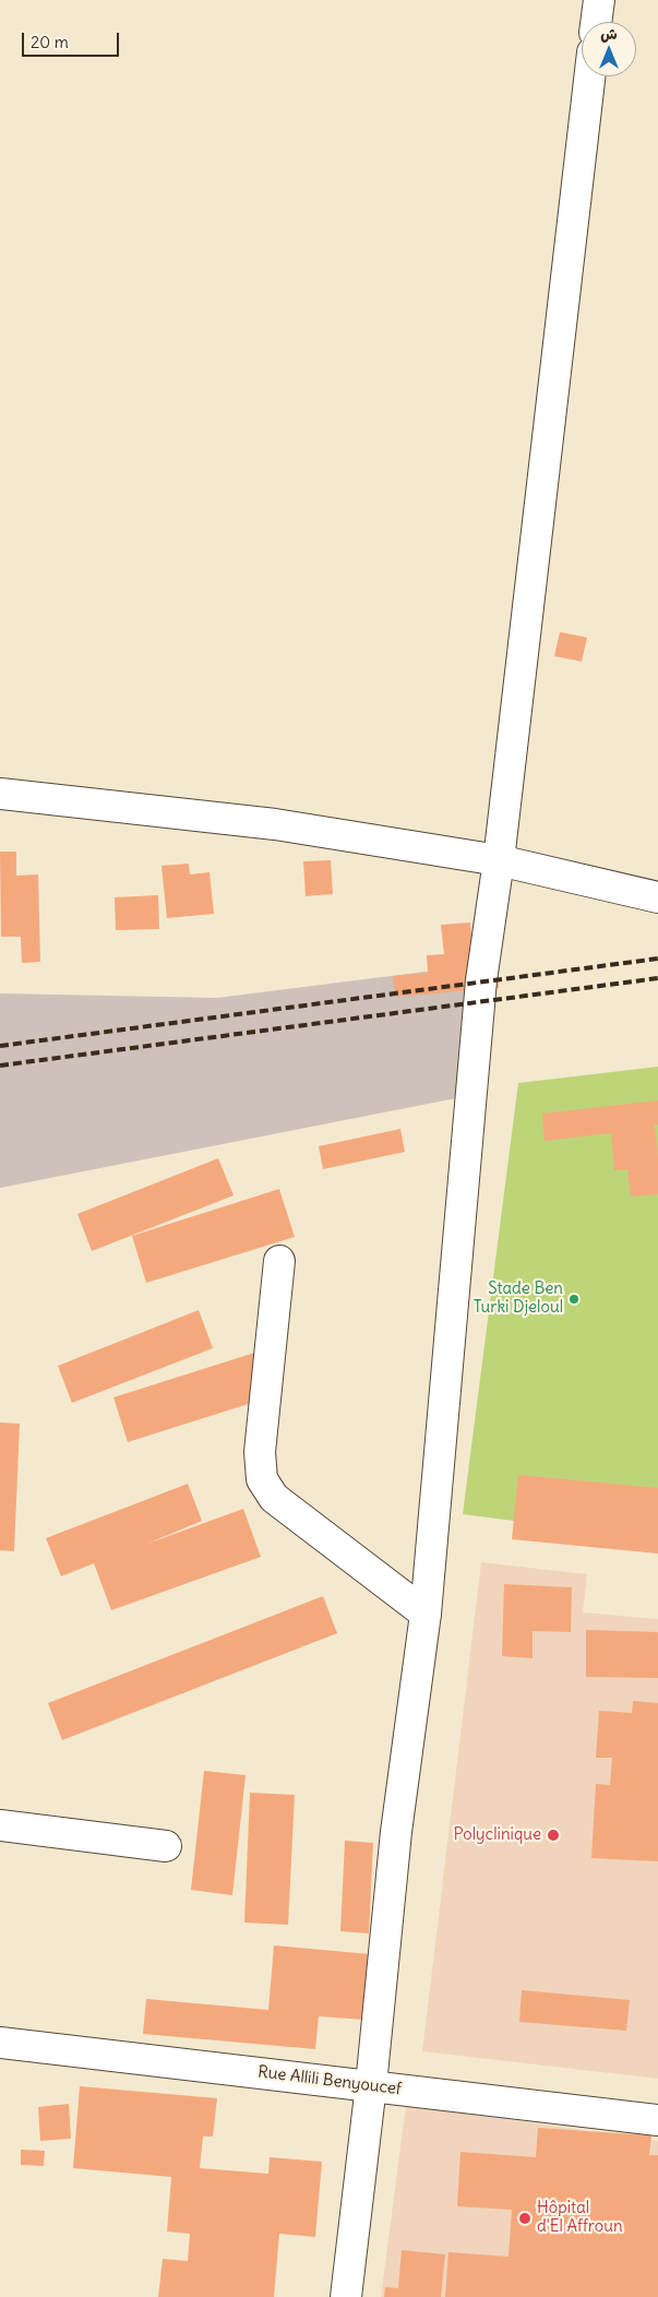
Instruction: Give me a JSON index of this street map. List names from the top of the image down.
{
  "streets": {
    "main road": ["Rue Allili Benyoucef"]
  },
  "places": ["Stade Ben Turki Djeloul", "Polyclinique", "Hôpital d'El Affroun"],
  "scale_bar": "20 m",
  "north": "top"
}
